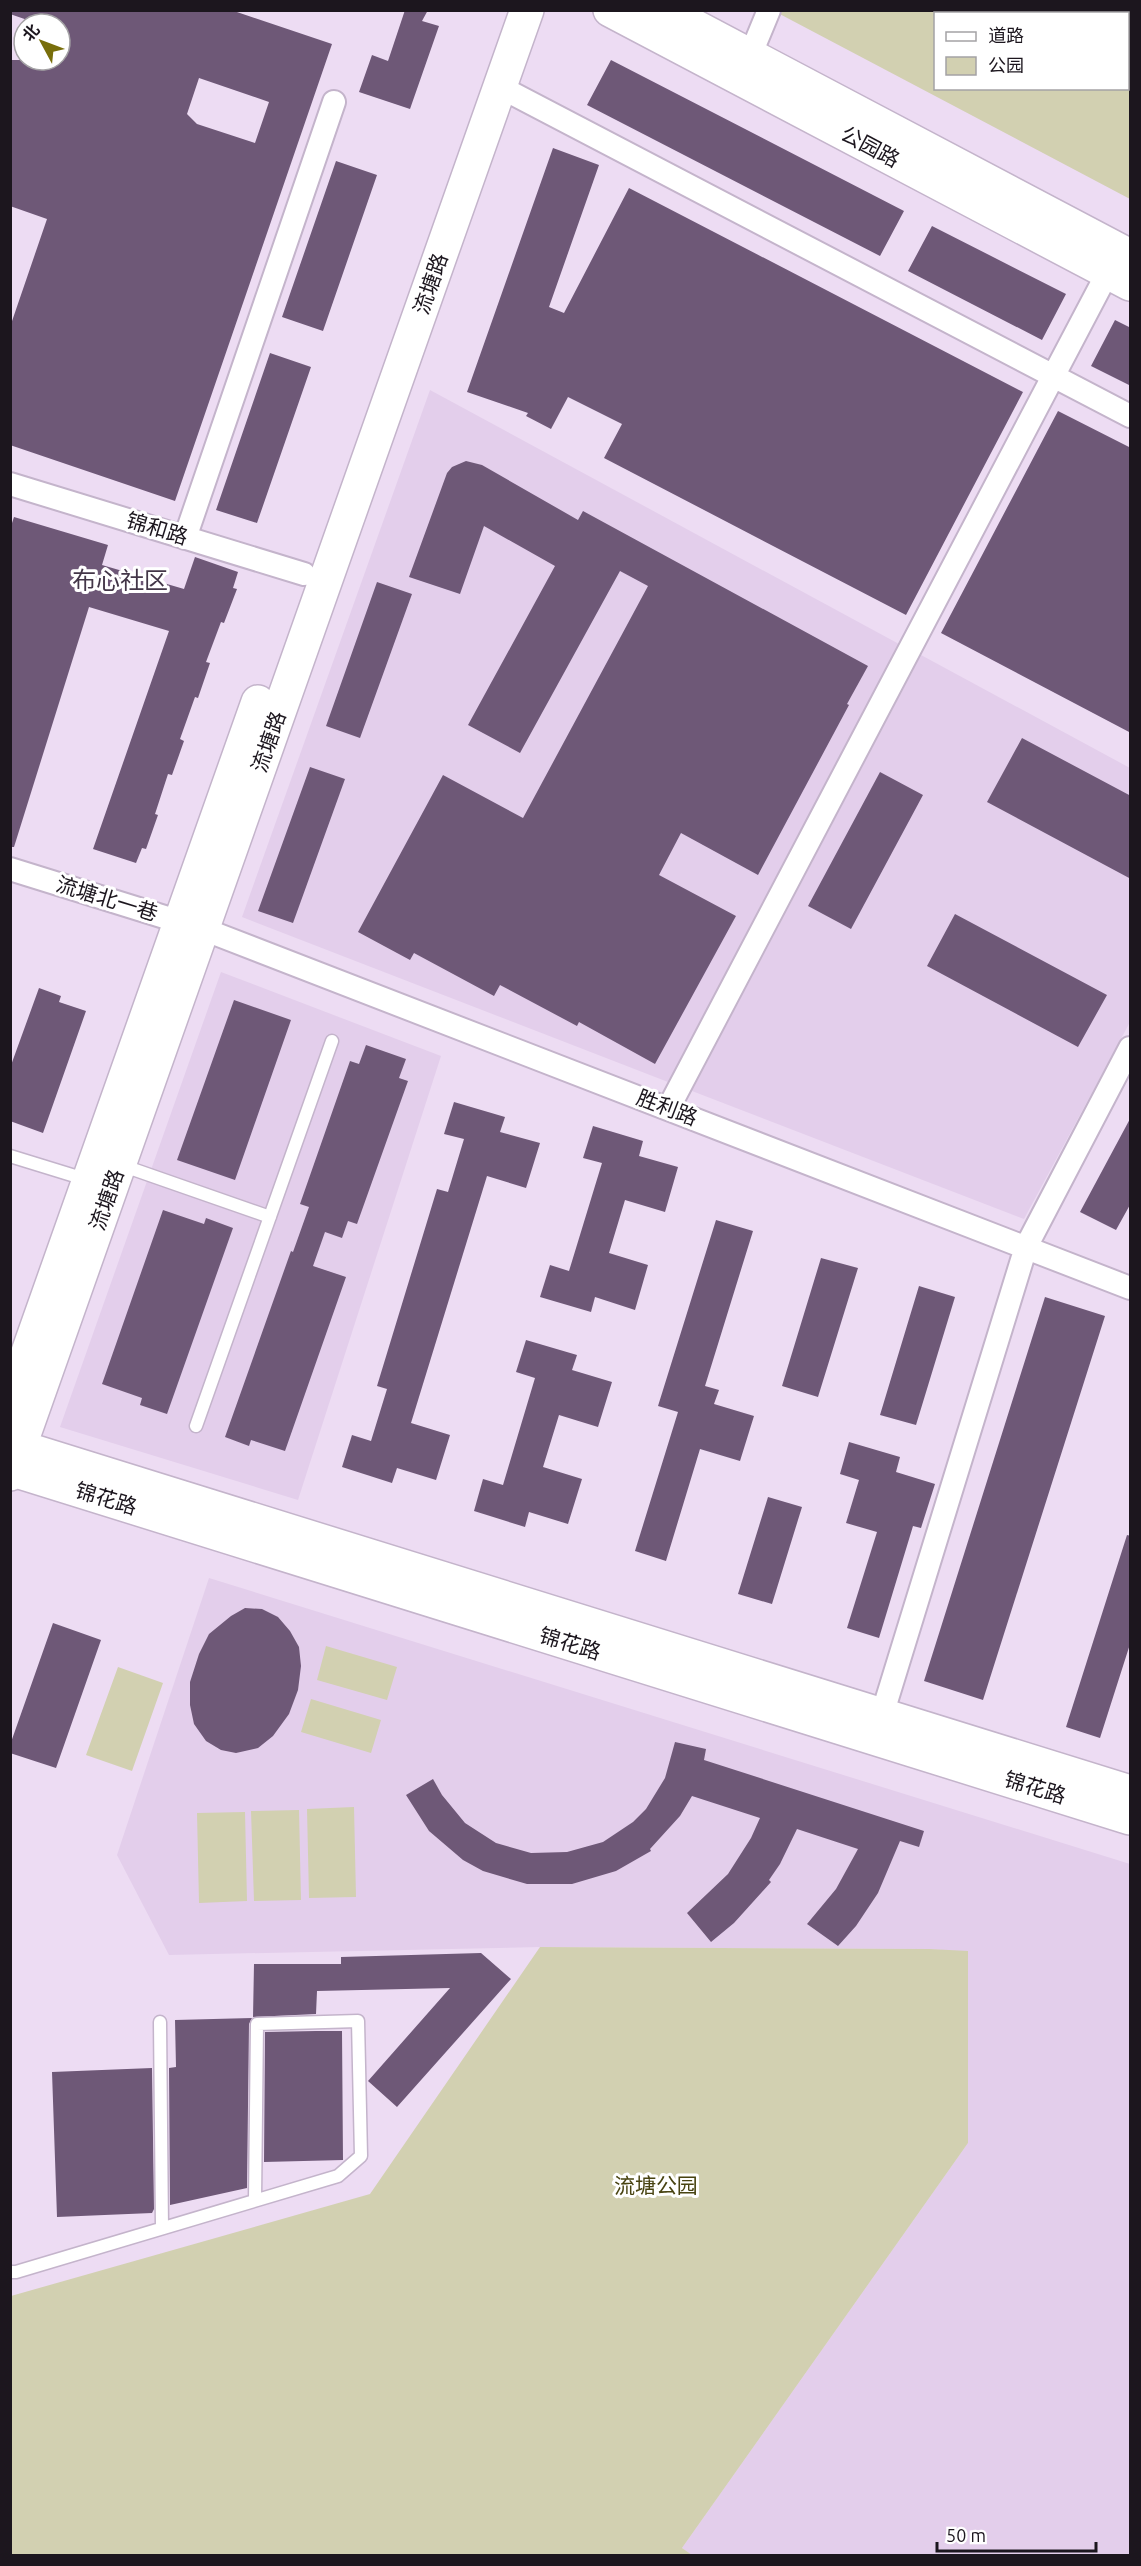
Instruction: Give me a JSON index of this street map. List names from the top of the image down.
{
  "streets": {
    "street": [
      "公园路",
      "流塘路",
      "锦和路",
      "流塘北一巷",
      "胜利路",
      "锦花路"
    ]
  },
  "crossings": [
    ["流塘路", "锦和路"],
    ["流塘路", "流塘北一巷"],
    ["流塘路", "胜利路"],
    ["流塘路", "锦花路"],
    ["流塘北一巷", "胜利路"]
  ],
  "districts": ["布心社区"],
  "parks": ["流塘公园"],
  "legend": ["道路", "公园"],
  "scale_bar": "50 m",
  "north": "top left"
}
